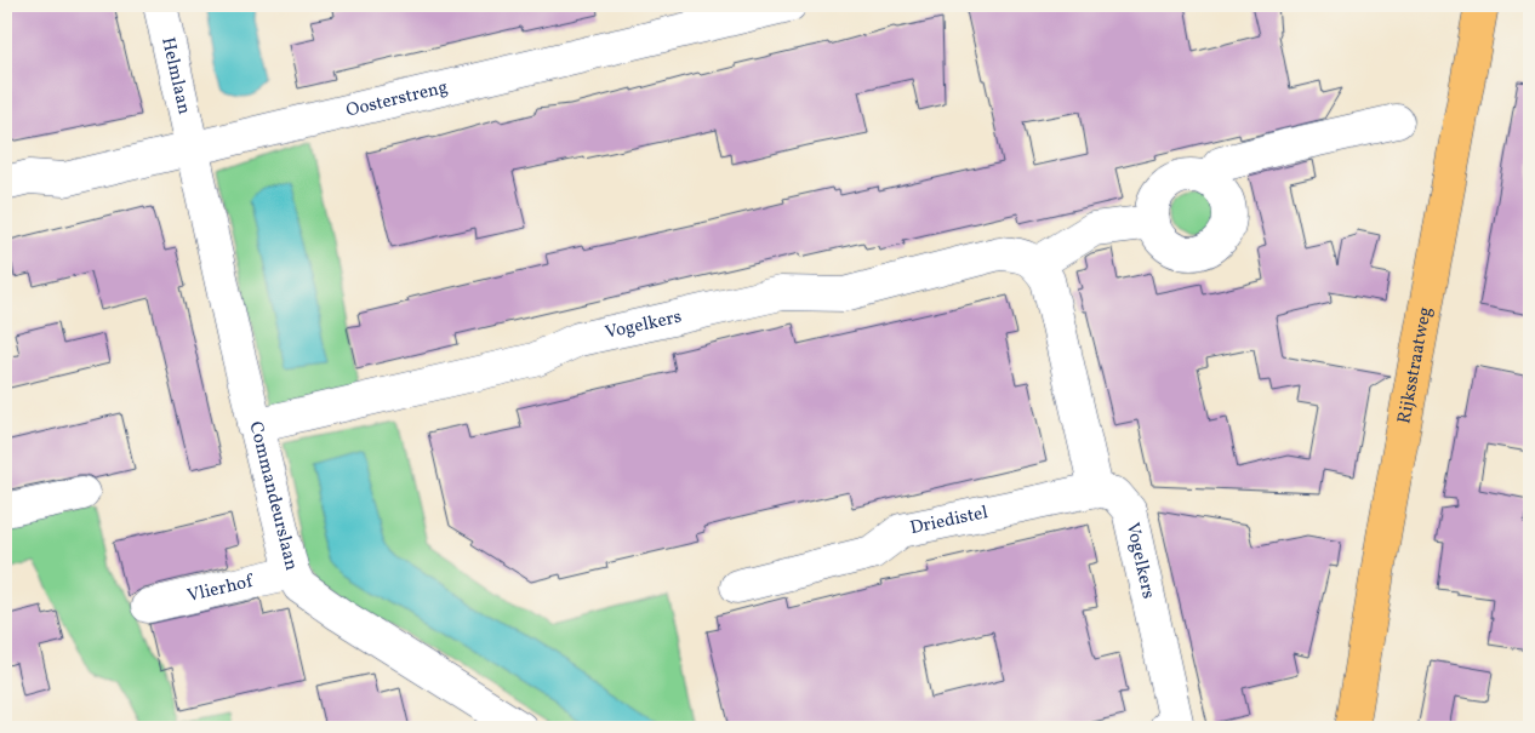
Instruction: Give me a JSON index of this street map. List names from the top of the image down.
{
  "streets": {
    "main road": ["Rijksstraatweg"],
    "street": [
      "Helmlaan",
      "Oosterstreng",
      "Vogelkers",
      "Commandeurslaan",
      "Driedistel",
      "Vlierhof"
    ]
  },
  "crossings": [
    ["Helmlaan", "Oosterstreng"],
    ["Helmlaan", "Commandeurslaan"],
    ["Oosterstreng", "Commandeurslaan"],
    ["Vogelkers", "Commandeurslaan"],
    ["Vogelkers", "Driedistel"],
    ["Commandeurslaan", "Vlierhof"]
  ]
}
